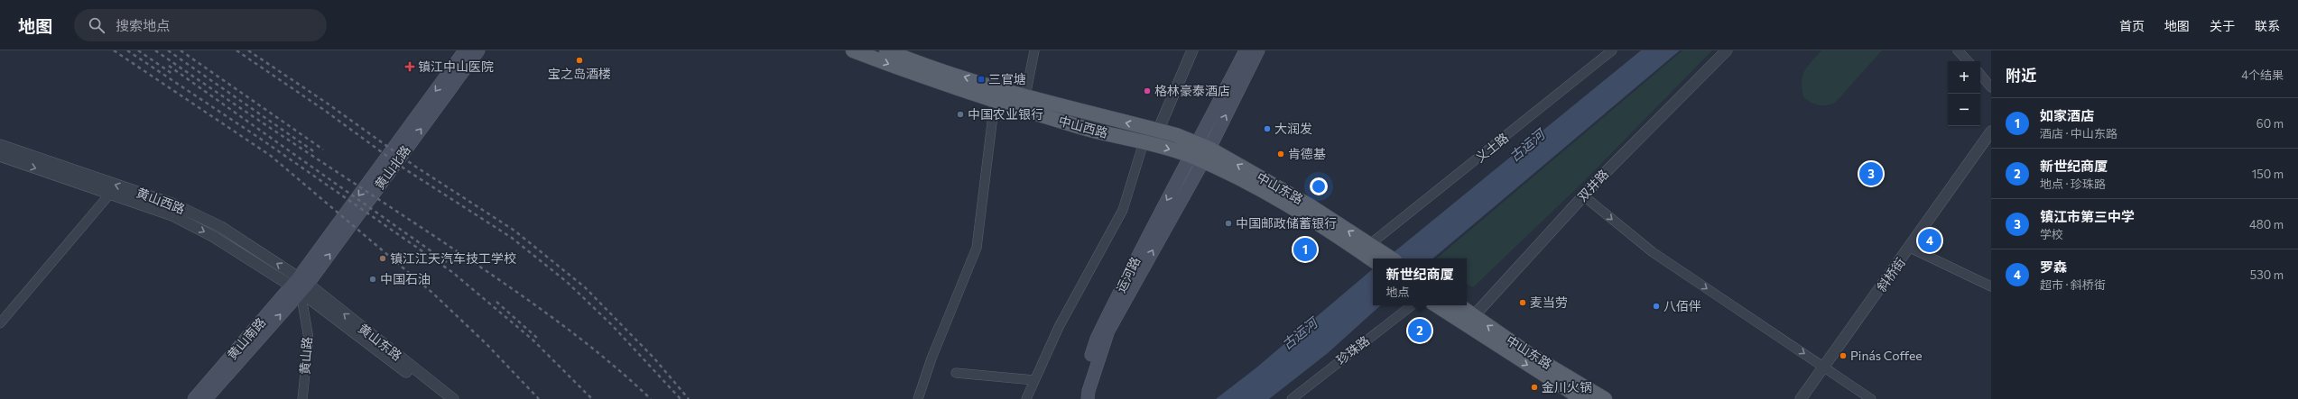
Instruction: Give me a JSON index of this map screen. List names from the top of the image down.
{
  "streets": {
    "main road": [
      "中山西路",
      "黄山北路",
      "中山东路",
      "运河路",
      "黄山南路"
    ],
    "street": [
      "义土路",
      "双井路",
      "黄山西路",
      "斜桥街",
      "黄山东路",
      "珍珠路",
      "黄山路"
    ]
  },
  "crossings": [
    ["中山西路", "中山东路"],
    ["中山西路", "运河路"],
    ["义土路", "中山东路"],
    ["黄山北路", "黄山西路"],
    ["黄山北路", "黄山南路"],
    ["黄山北路", "黄山东路"],
    ["黄山北路", "黄山路"],
    ["双井路", "中山东路"],
    ["中山东路", "运河路"],
    ["黄山西路", "黄山南路"],
    ["黄山西路", "黄山东路"],
    ["黄山西路", "黄山路"],
    ["黄山南路", "黄山东路"],
    ["黄山南路", "黄山路"],
    ["黄山东路", "黄山路"]
  ],
  "water": ["古运河"],
  "places": {
    "other": [
      "宝之岛酒楼",
      "格林豪泰酒店",
      "中国农业银行",
      "大润发",
      "肯德基",
      "中国邮政储蓄银行",
      "镇江江天汽车技工学校",
      "中国石油",
      "麦当劳",
      "八佰伴",
      "Pinás Coffee",
      "金川火锅"
    ],
    "health": ["镇江中山医院"],
    "transit": ["三官塘"]
  },
  "page": {
    "header": "地图",
    "search": "搜索地点",
    "nav": [
      "首页",
      "地图",
      "关于",
      "联系"
    ],
    "heading": ["附近", "4个结果"],
    "map_buttons": ["+", "−"],
    "list": [
      {
        "mark": "1",
        "name": "如家酒店",
        "note": "酒店 · 中山东路",
        "value": "60 m"
      },
      {
        "mark": "2",
        "name": "新世纪商厦",
        "note": "地点 · 珍珠路",
        "value": "150 m"
      },
      {
        "mark": "3",
        "name": "镇江市第三中学",
        "note": "学校",
        "value": "480 m"
      },
      {
        "mark": "4",
        "name": "罗森",
        "note": "超市 · 斜桥街",
        "value": "530 m"
      }
    ],
    "pins": [
      "3",
      "4",
      "1",
      "2"
    ],
    "popup": ["新世纪商厦", "地点"]
  }
}
